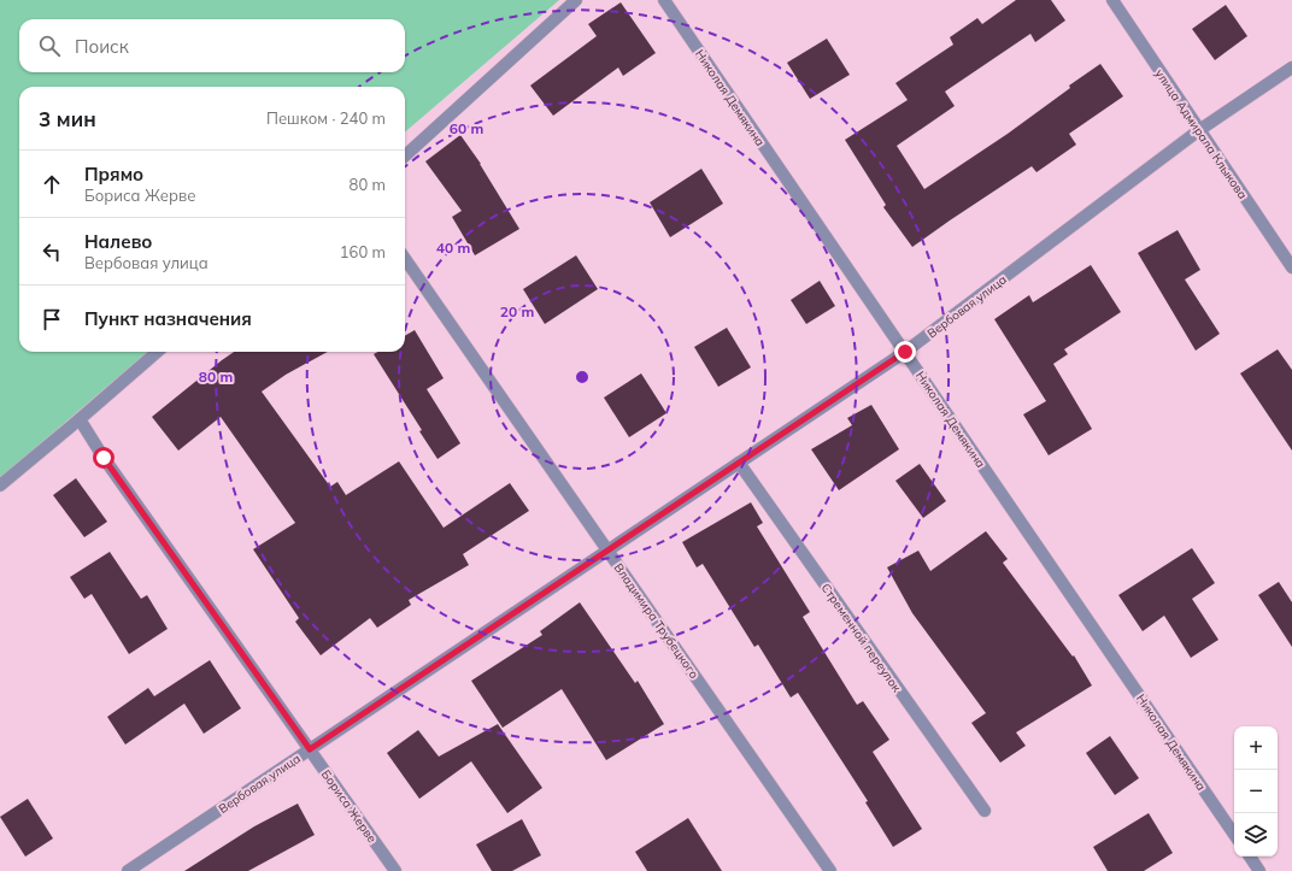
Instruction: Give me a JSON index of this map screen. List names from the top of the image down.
{
  "streets": {
    "street": [
      "Николая Демякина",
      "улица Адмирала Клыкова",
      "Вербовая улица",
      "Владимира Трубецкого",
      "Стременной переулок",
      "Бориса Жерве"
    ]
  },
  "crossings": [
    ["Николая Демякина", "Вербовая улица"],
    ["улица Адмирала Клыкова", "Вербовая улица"],
    ["Вербовая улица", "Владимира Трубецкого"],
    ["Вербовая улица", "Стременной переулок"],
    ["Вербовая улица", "Бориса Жерве"]
  ],
  "page": {
    "search": "Поиск",
    "heading": ["3 мин", "Пешком · 240 m"],
    "list": [
      ["Прямо", "Бориса Жерве", "80 m"],
      ["Налево", "Вербовая улица", "160 m"],
      "Пункт назначения"
    ],
    "map_buttons": ["+", "−"]
  },
  "rings": [
    "60 m",
    "40 m",
    "20 m",
    "80 m"
  ]
}
